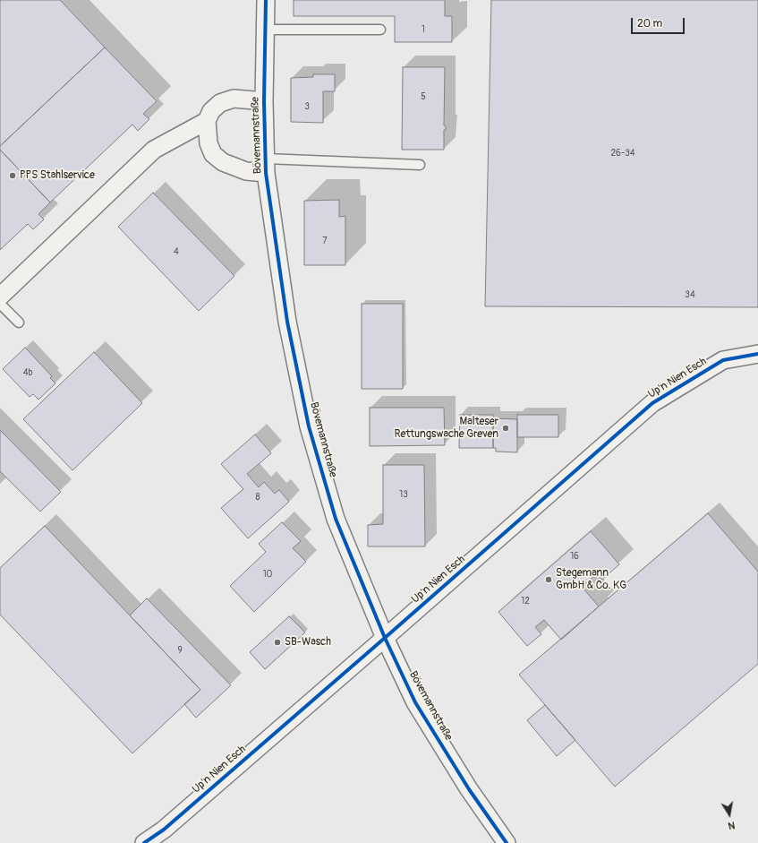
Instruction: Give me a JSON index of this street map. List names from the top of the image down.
{
  "streets": {
    "street": ["Bövemannstraße", "Up'n Nien Esch"]
  },
  "crossings": [
    ["Bövemannstraße", "Up'n Nien Esch"]
  ],
  "places": [
    "PPS Stahlservice",
    "Malteser Rettungswache Greven",
    "Stegemann GmbH & Co. KG",
    "SB-Wasch"
  ],
  "house_numbers": [
    "1",
    "5",
    "3",
    "26-34",
    "7",
    "4",
    "34",
    "4b",
    "13",
    "8",
    "16",
    "10",
    "12",
    "9"
  ],
  "scale_bar": "20 m",
  "north": "bottom"
}
